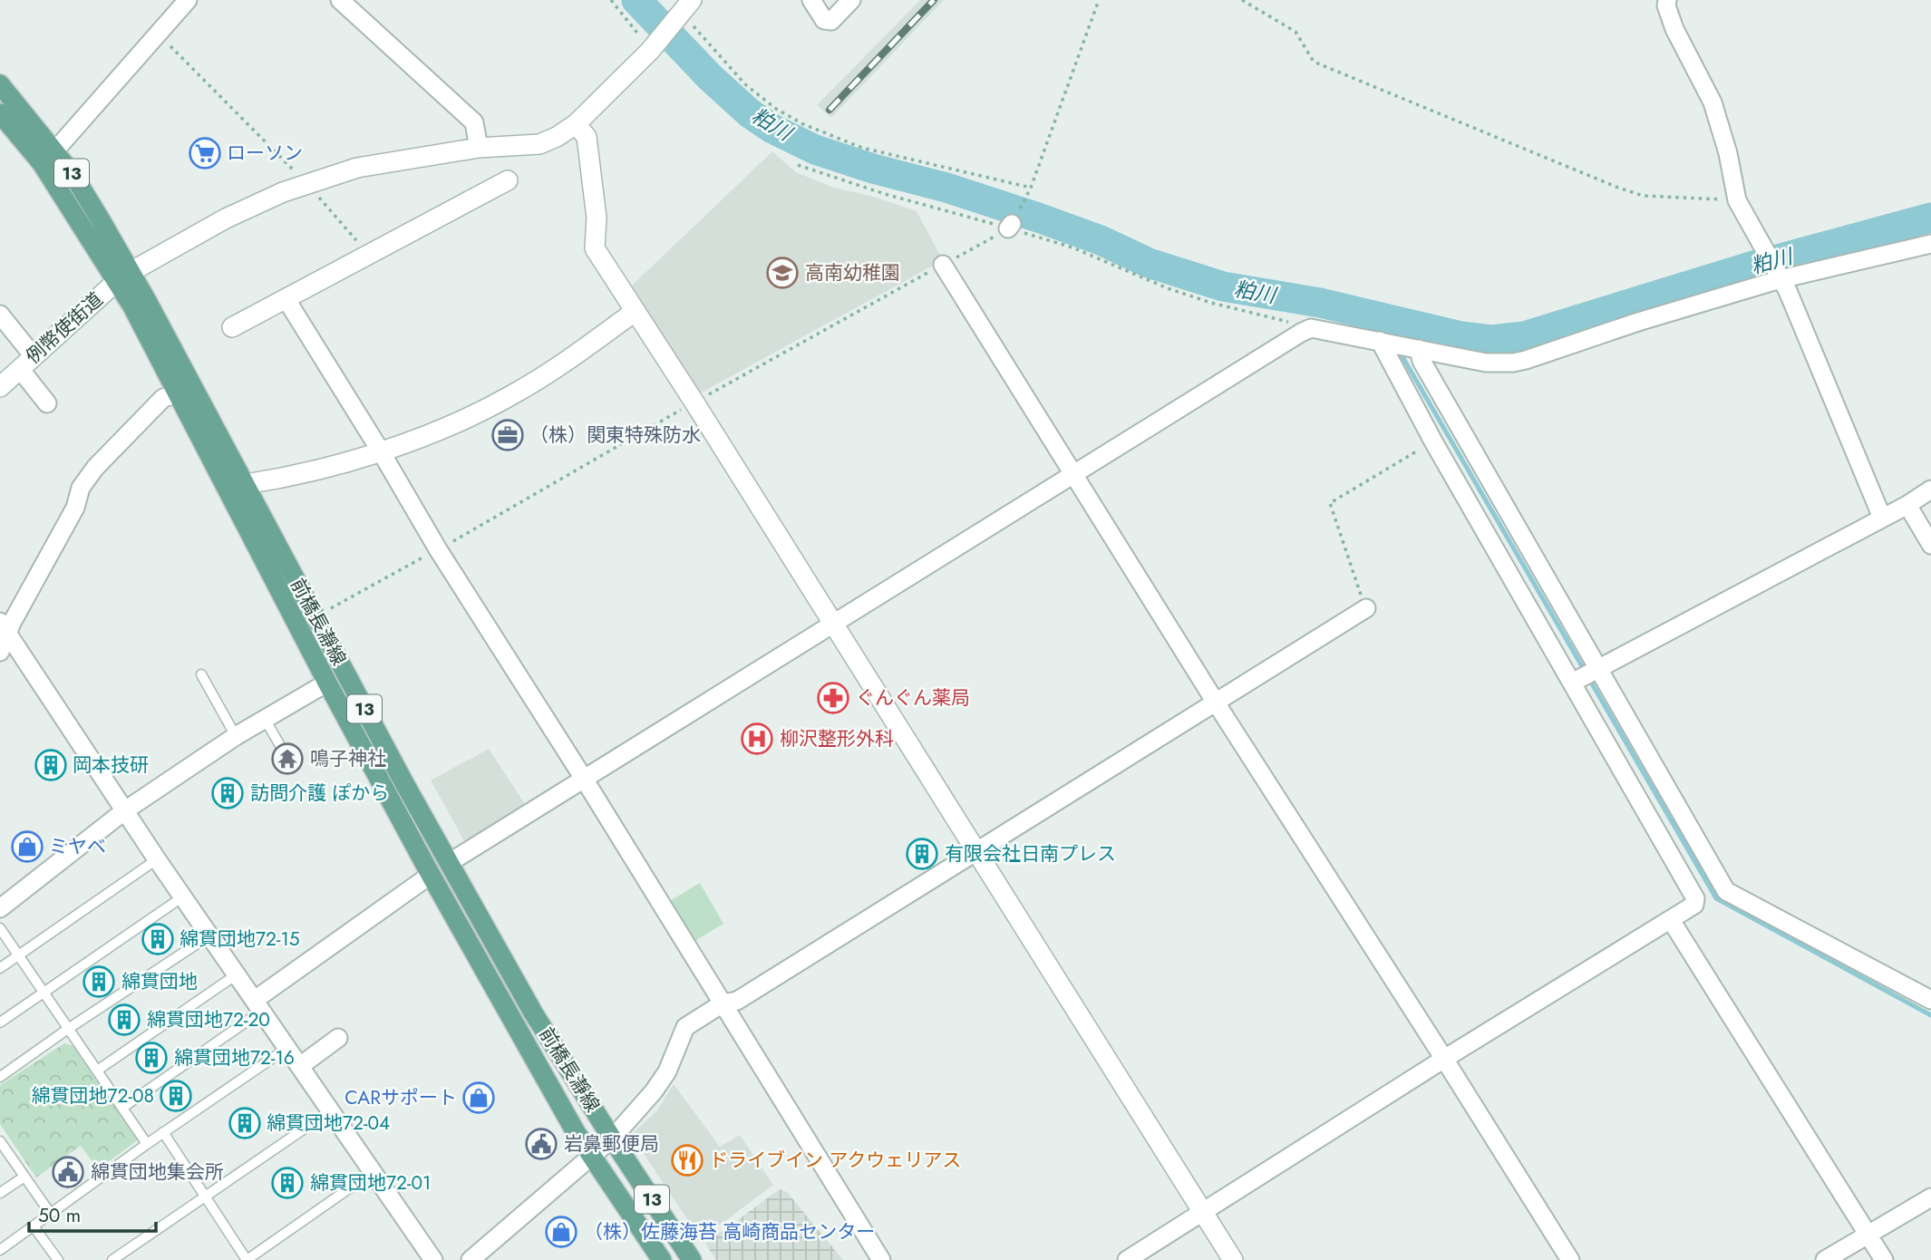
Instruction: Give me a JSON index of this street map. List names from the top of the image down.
{
  "streets": {
    "main road": ["13", "前橋長瀞線"],
    "street": ["例幣使街道"]
  },
  "crossings": [
    ["例幣使街道", "前橋長瀞線"]
  ],
  "water": ["粕川"],
  "places": {
    "supermarket": ["ローソン"],
    "school or university": ["高南幼稚園"],
    "office": ["（株）関東特殊防水"],
    "pharmacy": ["ぐんぐん薬局"],
    "hospital": ["柳沢整形外科"],
    "temple": ["鳴子神社"],
    "building": [
      "岡本技研",
      "訪問介護 ぽから",
      "有限会社日南プレス",
      "綿貫団地72-15",
      "綿貫団地",
      "綿貫団地72-20",
      "綿貫団地72-16",
      "綿貫団地72-08",
      "綿貫団地72-04",
      "綿貫団地72-01"
    ],
    "shop": ["ミヤベ", "CARサポート", "（株）佐藤海苔 高崎商品センター"],
    "public building": ["岩鼻郵便局", "綿貫団地集会所"],
    "restaurant": ["ドライブイン アクウェリアス"]
  },
  "scale_bar": "50 m"
}
